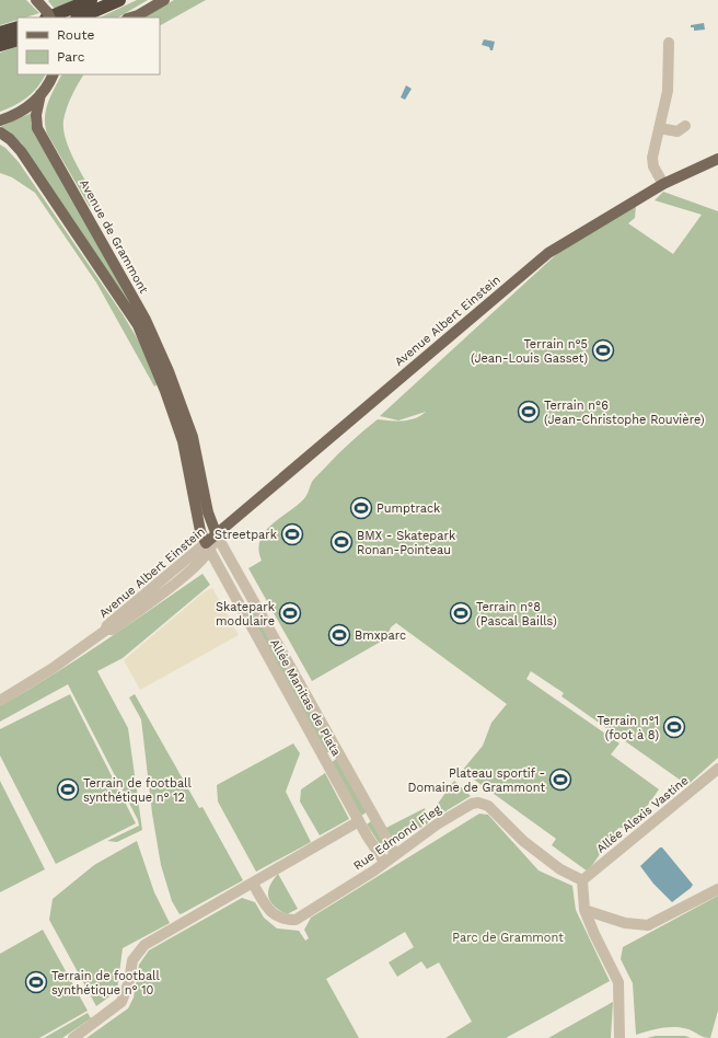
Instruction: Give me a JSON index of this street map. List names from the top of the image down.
{
  "streets": {
    "main road": ["Avenue de Grammont", "Avenue Albert Einstein"],
    "street": ["Allée Manitas de Plata", "Allée Alexis Vastine", "Rue Edmond Fleg"]
  },
  "crossings": [
    ["Avenue de Grammont", "Avenue Albert Einstein"],
    ["Avenue de Grammont", "Allée Manitas de Plata"],
    ["Avenue Albert Einstein", "Allée Manitas de Plata"],
    ["Allée Manitas de Plata", "Rue Edmond Fleg"],
    ["Allée Alexis Vastine", "Rue Edmond Fleg"]
  ],
  "parks": ["Parc de Grammont"],
  "places": {
    "sports": [
      "Terrain n°5 (Jean-Louis Gasset)",
      "Terrain n°6 (Jean-Christophe Rouvière)",
      "Pumptrack",
      "Streetpark",
      "BMX - Skatepark Ronan-Pointeau",
      "Skatepark modulaire",
      "Terrain n°8 (Pascal Baills)",
      "Bmxparc",
      "Terrain n°1 (foot à 8)",
      "Plateau sportif - Domaine de Grammont",
      "Terrain de football synthétique n° 12",
      "Terrain de football synthétique n° 10"
    ]
  },
  "legend": ["Route", "Parc"]
}
